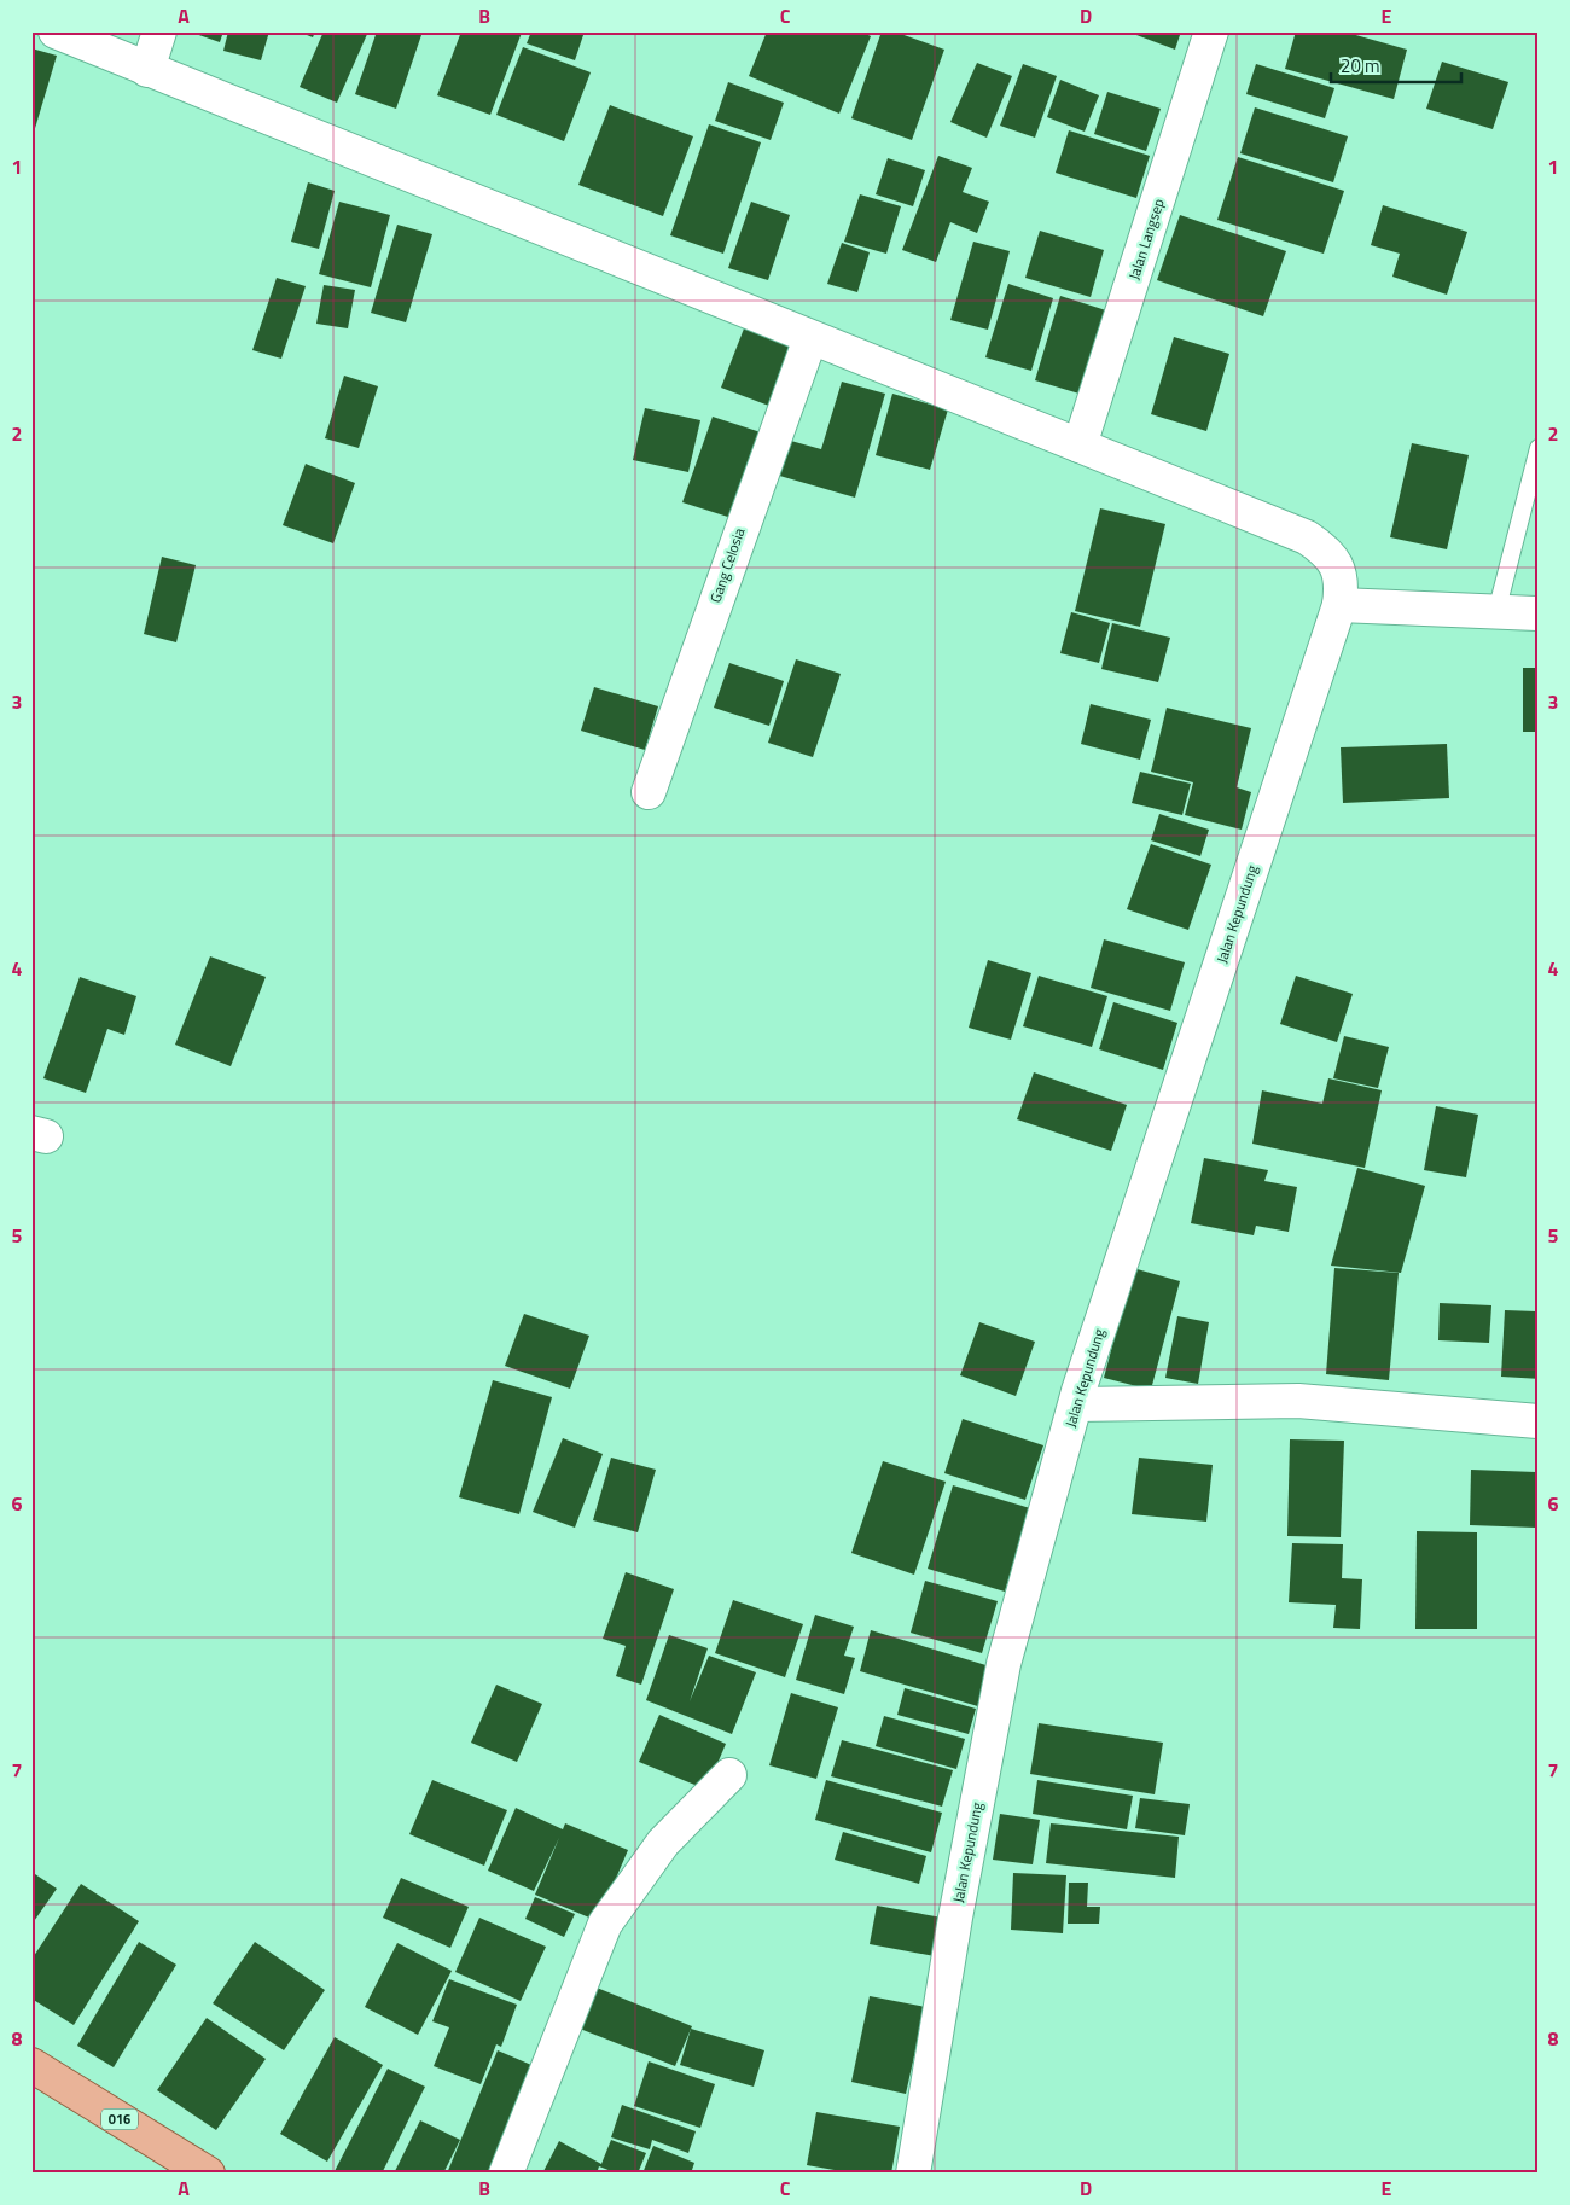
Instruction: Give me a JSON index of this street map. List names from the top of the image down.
{
  "streets": {
    "main road": ["016"],
    "street": ["Jalan Langsep", "Gang Celosia", "Jalan Kepundung"]
  },
  "crossings": [
    ["Jalan Langsep", "Jalan Kepundung"],
    ["Gang Celosia", "Jalan Kepundung"]
  ],
  "scale_bar": "20 m",
  "grid": {
    "columns": [
      "A",
      "B",
      "C",
      "D",
      "E"
    ],
    "rows": [
      "1",
      "2",
      "3",
      "4",
      "5",
      "6",
      "7",
      "8"
    ]
  }
}
